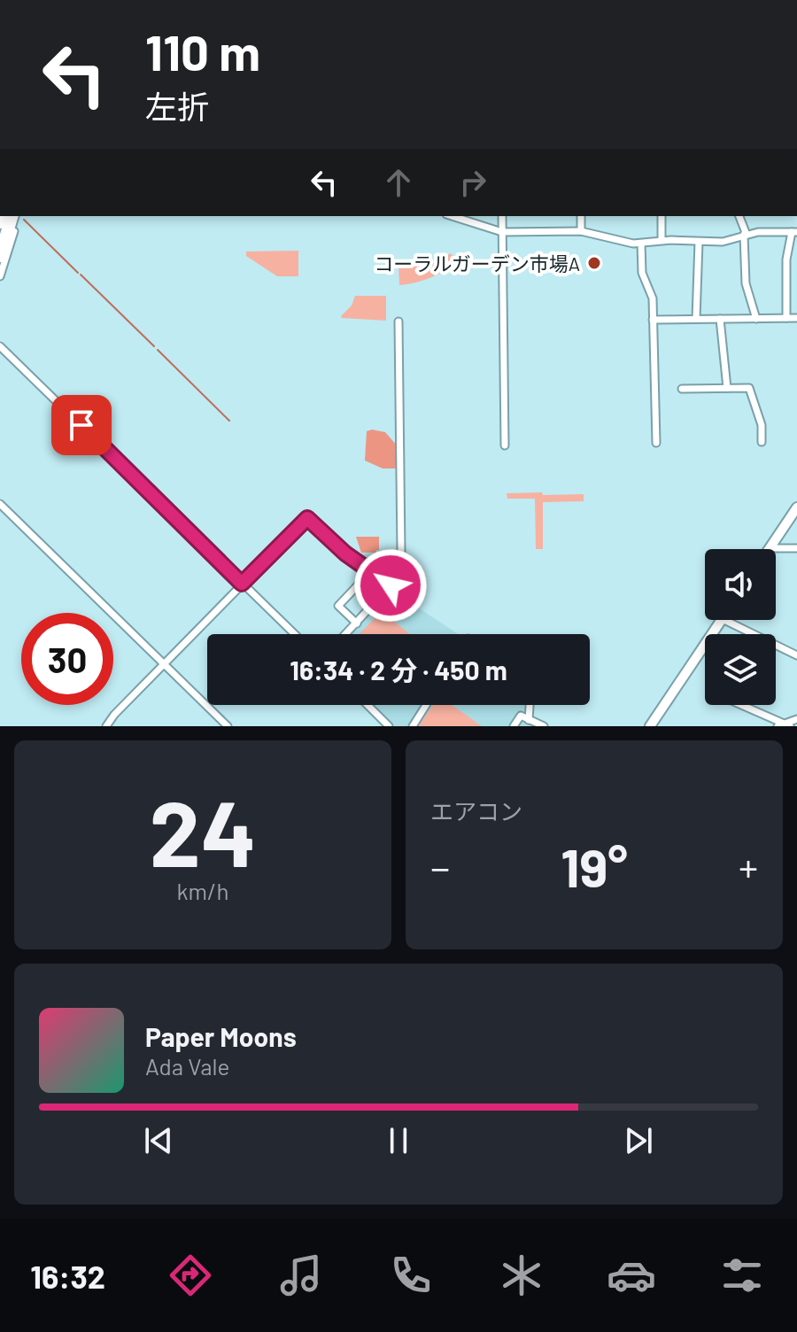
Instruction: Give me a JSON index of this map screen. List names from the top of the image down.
{
  "places": ["コーラルガーデン市場A"],
  "page": {
    "turn": ["110 m", "左折"],
    "limit": "30",
    "trip": "16:34 · 2 分 · 450 m",
    "tile": [
      ["24", "km/h"],
      "エアコン"
    ],
    "heat": ["−", "19°", "+"],
    "song": ["Paper Moons", "Ada Vale"],
    "tabs": "16:32"
  }
}
